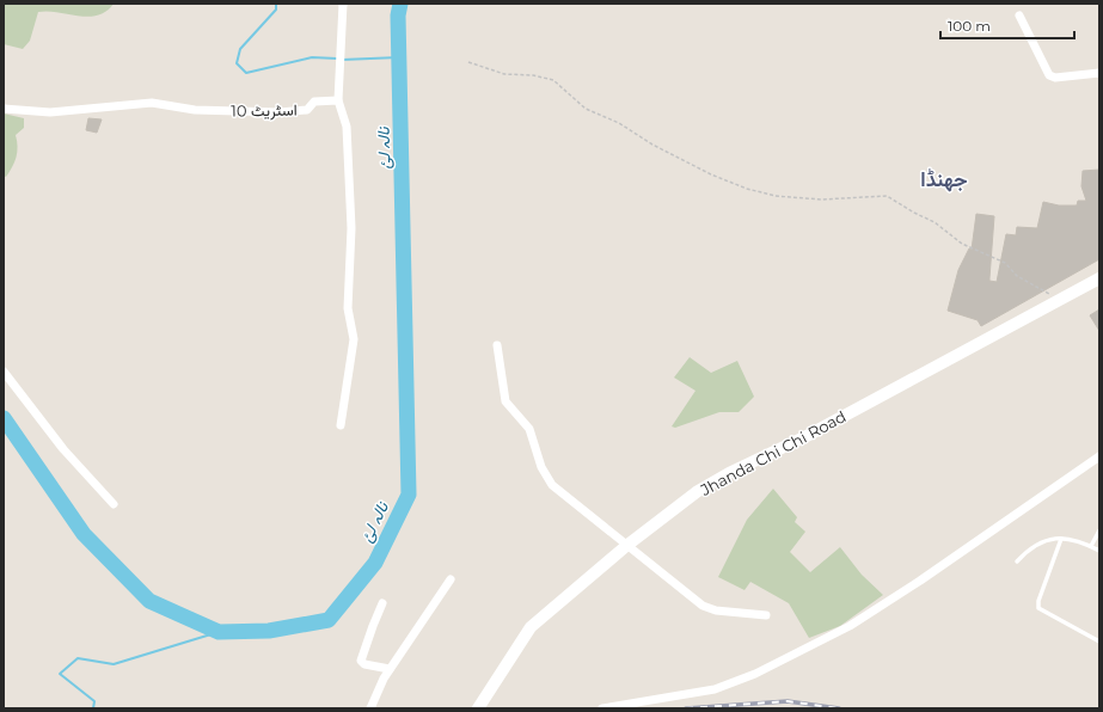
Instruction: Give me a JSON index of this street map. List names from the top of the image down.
{
  "streets": {
    "street": ["اسٹریٹ 10", "Jhanda Chi Chi Road"]
  },
  "districts": ["جھنڈا"],
  "water": ["نالہ لئ"],
  "scale_bar": "100 m"
}
